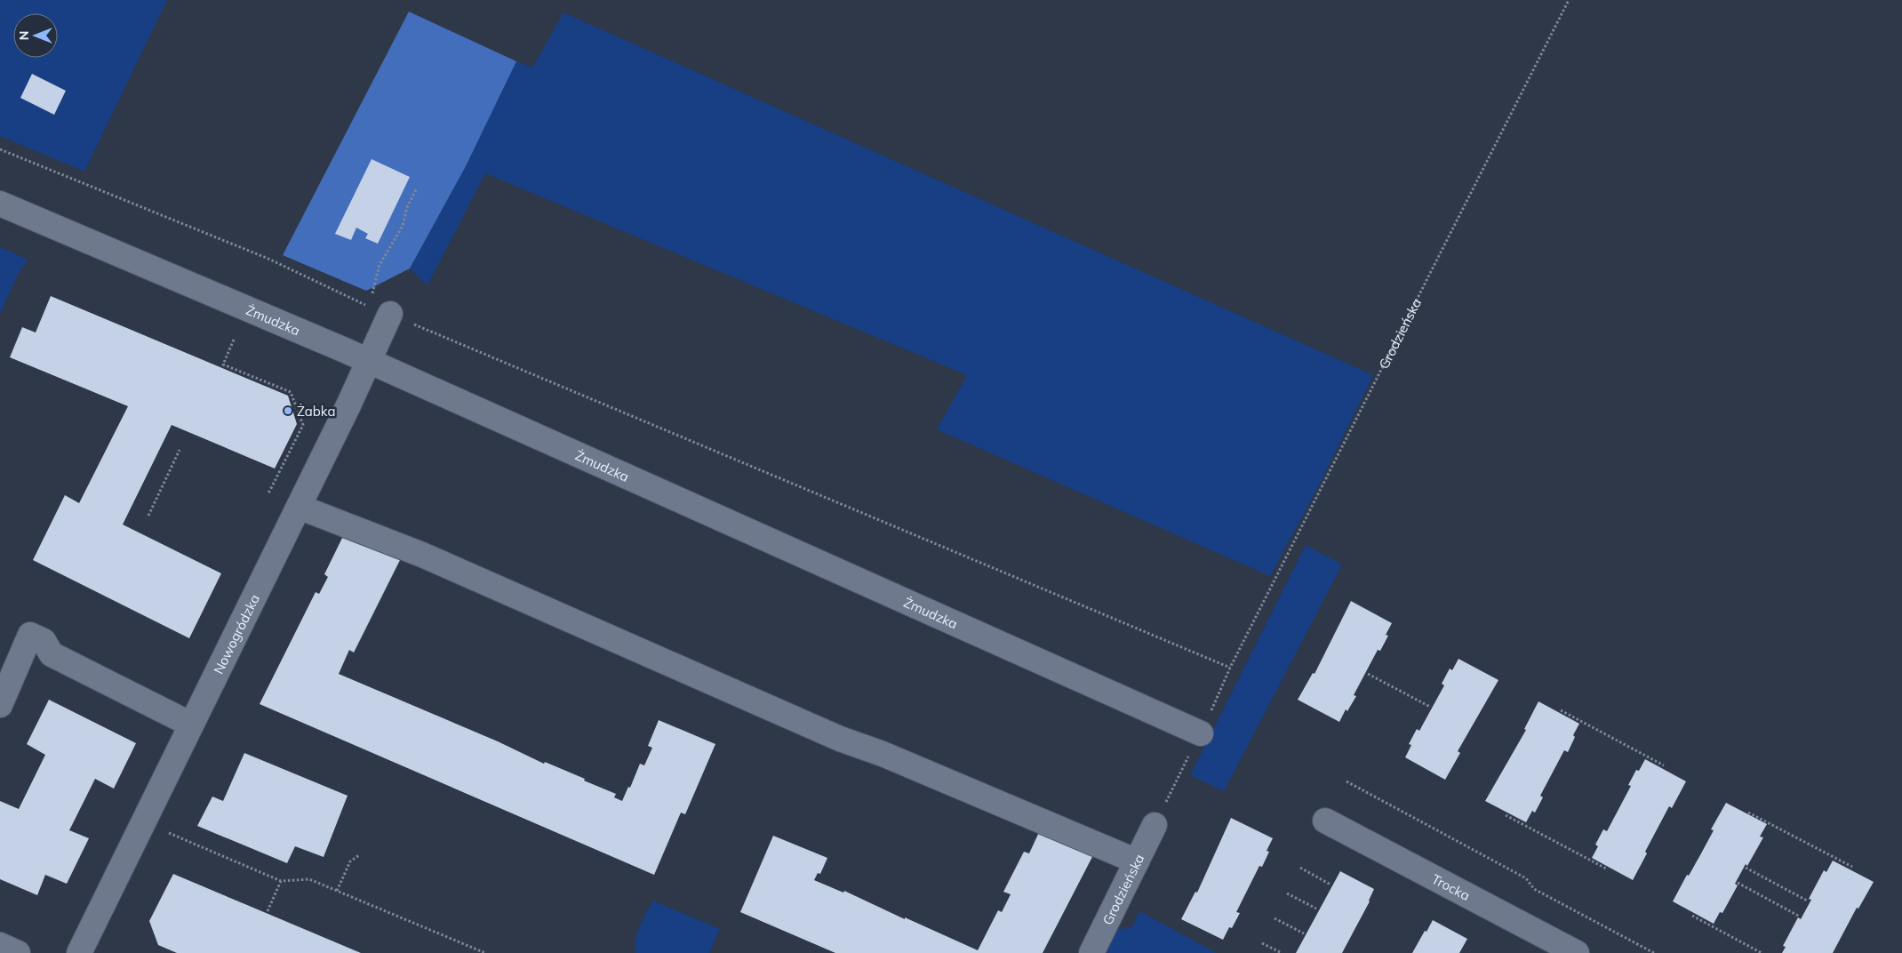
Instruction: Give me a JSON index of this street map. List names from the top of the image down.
{
  "streets": {
    "street": [
      "Żmudzka",
      "Grodzieńska",
      "Nowogródzka",
      "Trocka"
    ]
  },
  "crossings": [
    ["Żmudzka", "Nowogródzka"],
    ["Grodzieńska", "Nowogródzka"]
  ],
  "places": ["Żabka"],
  "north": "left"
}
